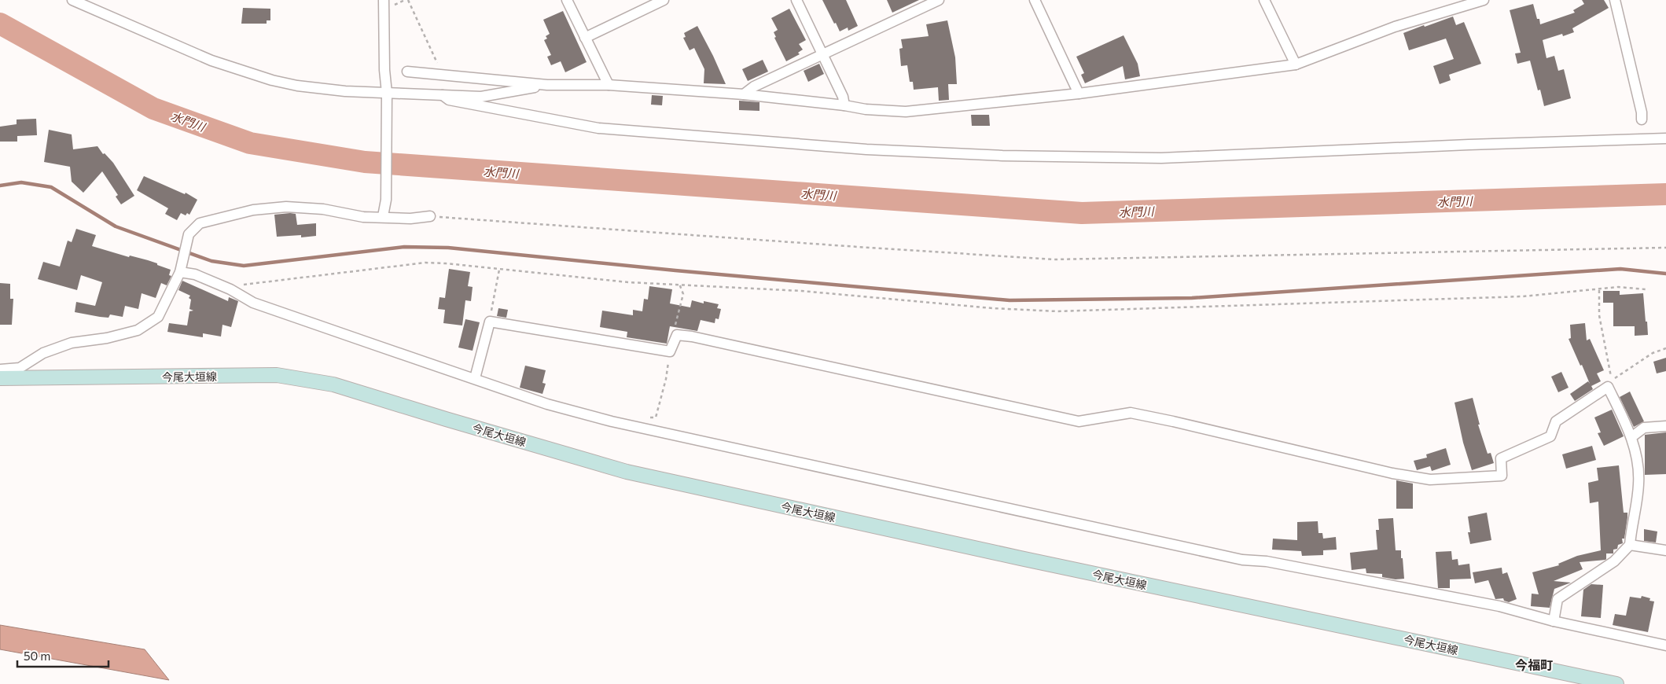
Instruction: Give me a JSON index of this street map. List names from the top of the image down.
{
  "streets": {
    "main road": ["今尾大垣線"]
  },
  "districts": ["今福町"],
  "water": ["水門川"],
  "scale_bar": "50 m"
}
